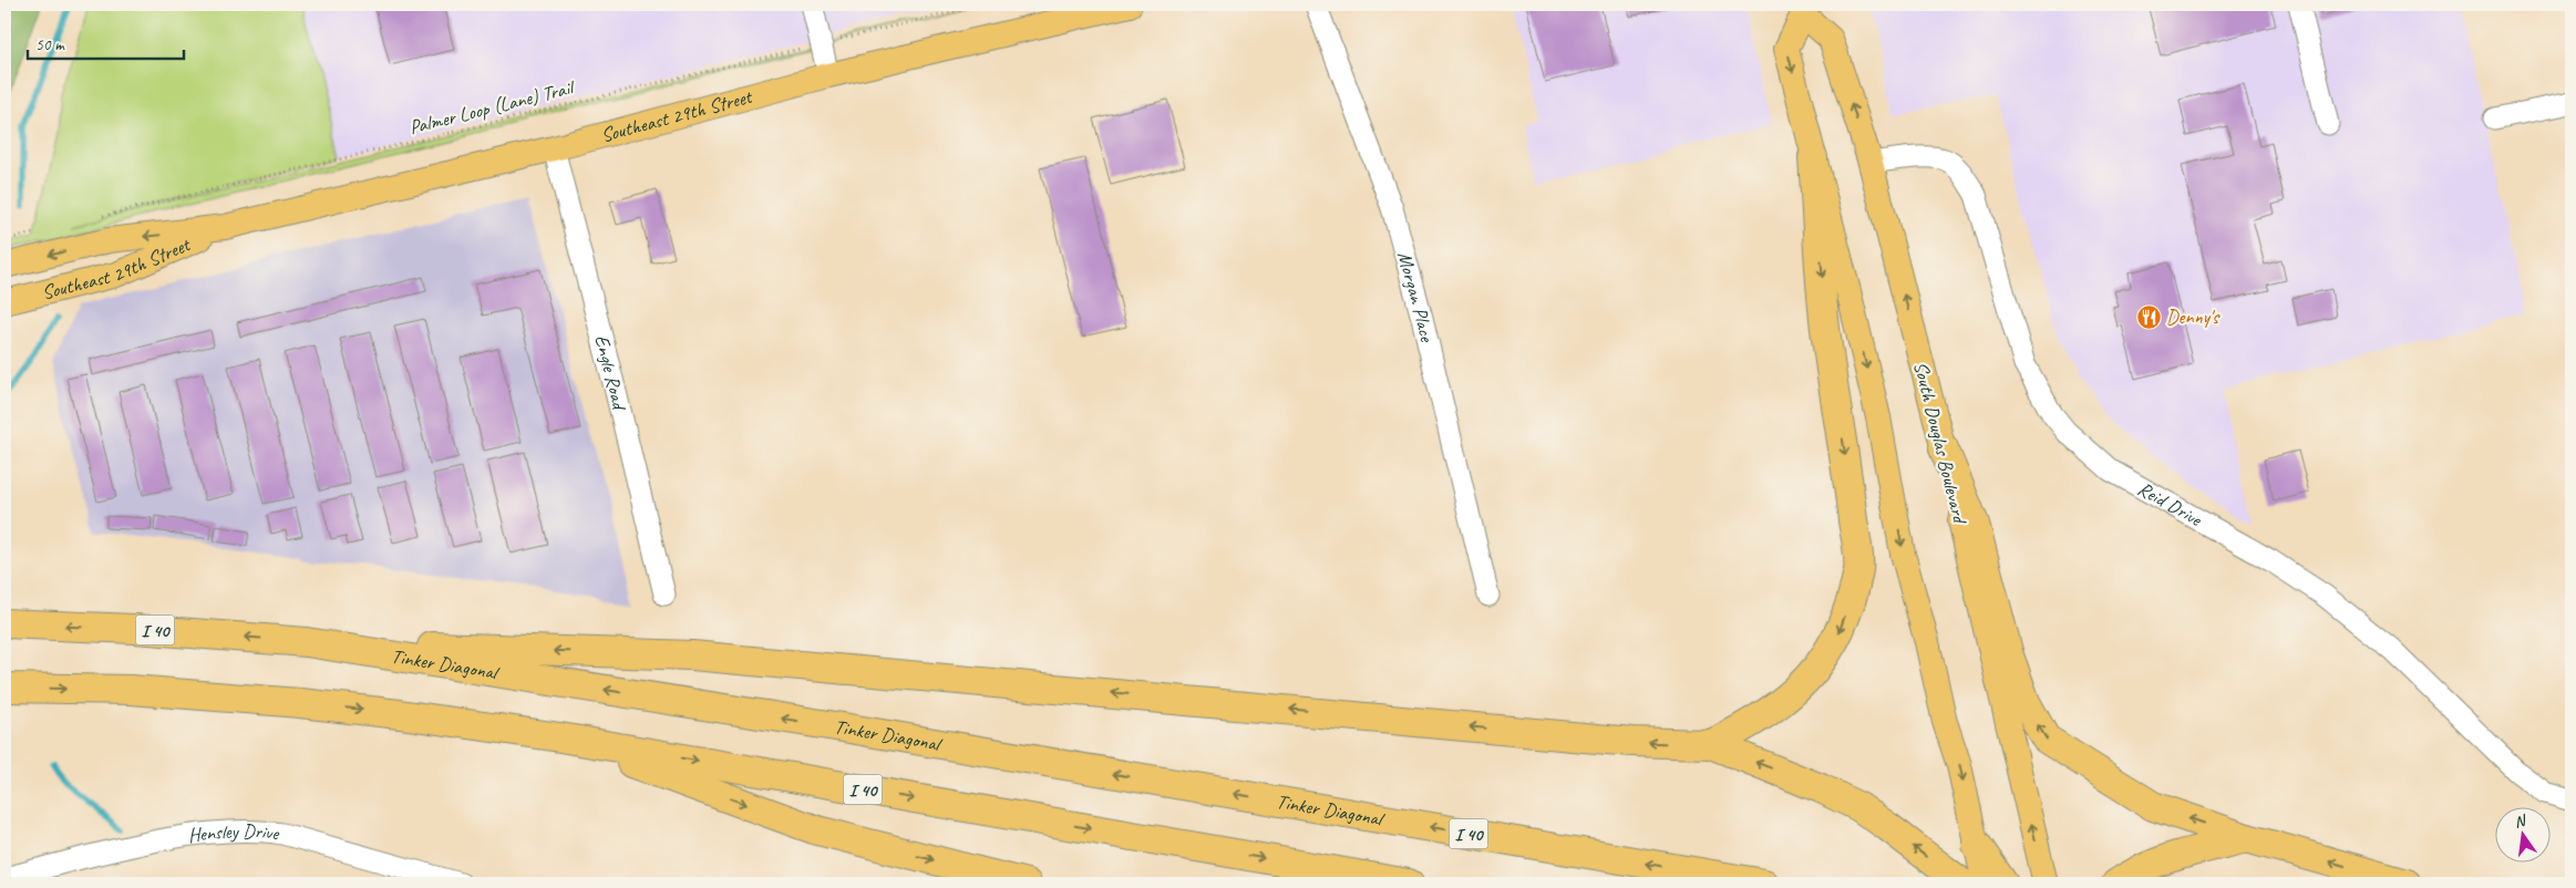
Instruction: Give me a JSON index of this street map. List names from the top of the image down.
{
  "streets": {
    "highway": ["I 40", "Tinker Diagonal"],
    "main road": ["Southeast 29th Street", "South Douglas Boulevard"],
    "street": [
      "Morgan Place",
      "Engle Road",
      "Reid Drive",
      "Hensley Drive"
    ],
    "path": ["Palmer Loop (Lane) Trail"]
  },
  "crossings": [
    ["Southeast 29th Street", "Engle Road"],
    ["South Douglas Boulevard", "Reid Drive"]
  ],
  "places": {
    "restaurant": ["Denny's"]
  },
  "scale_bar": "50 m",
  "north": "top"
}
